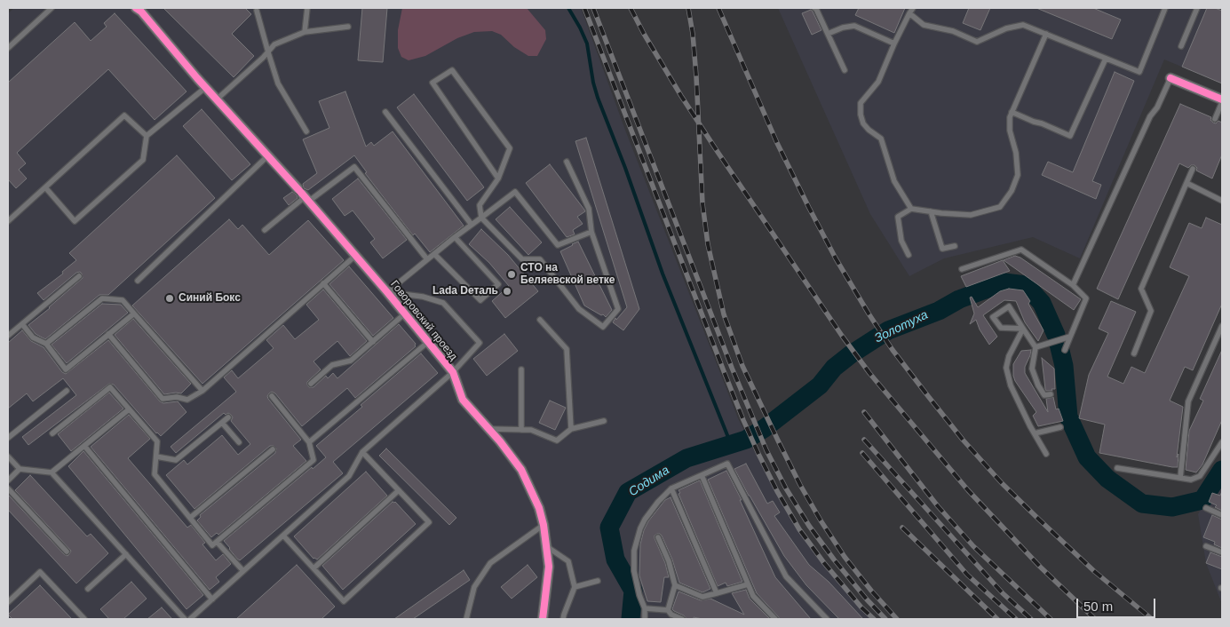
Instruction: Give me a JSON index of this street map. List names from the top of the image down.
{
  "streets": {
    "street": ["Говоровский проезд"]
  },
  "water": ["Золотуха", "Содима"],
  "places": ["СТО на Беляевской ветке", "Lada Dеталь", "Синий Бокс"],
  "scale_bar": "50 m"
}
